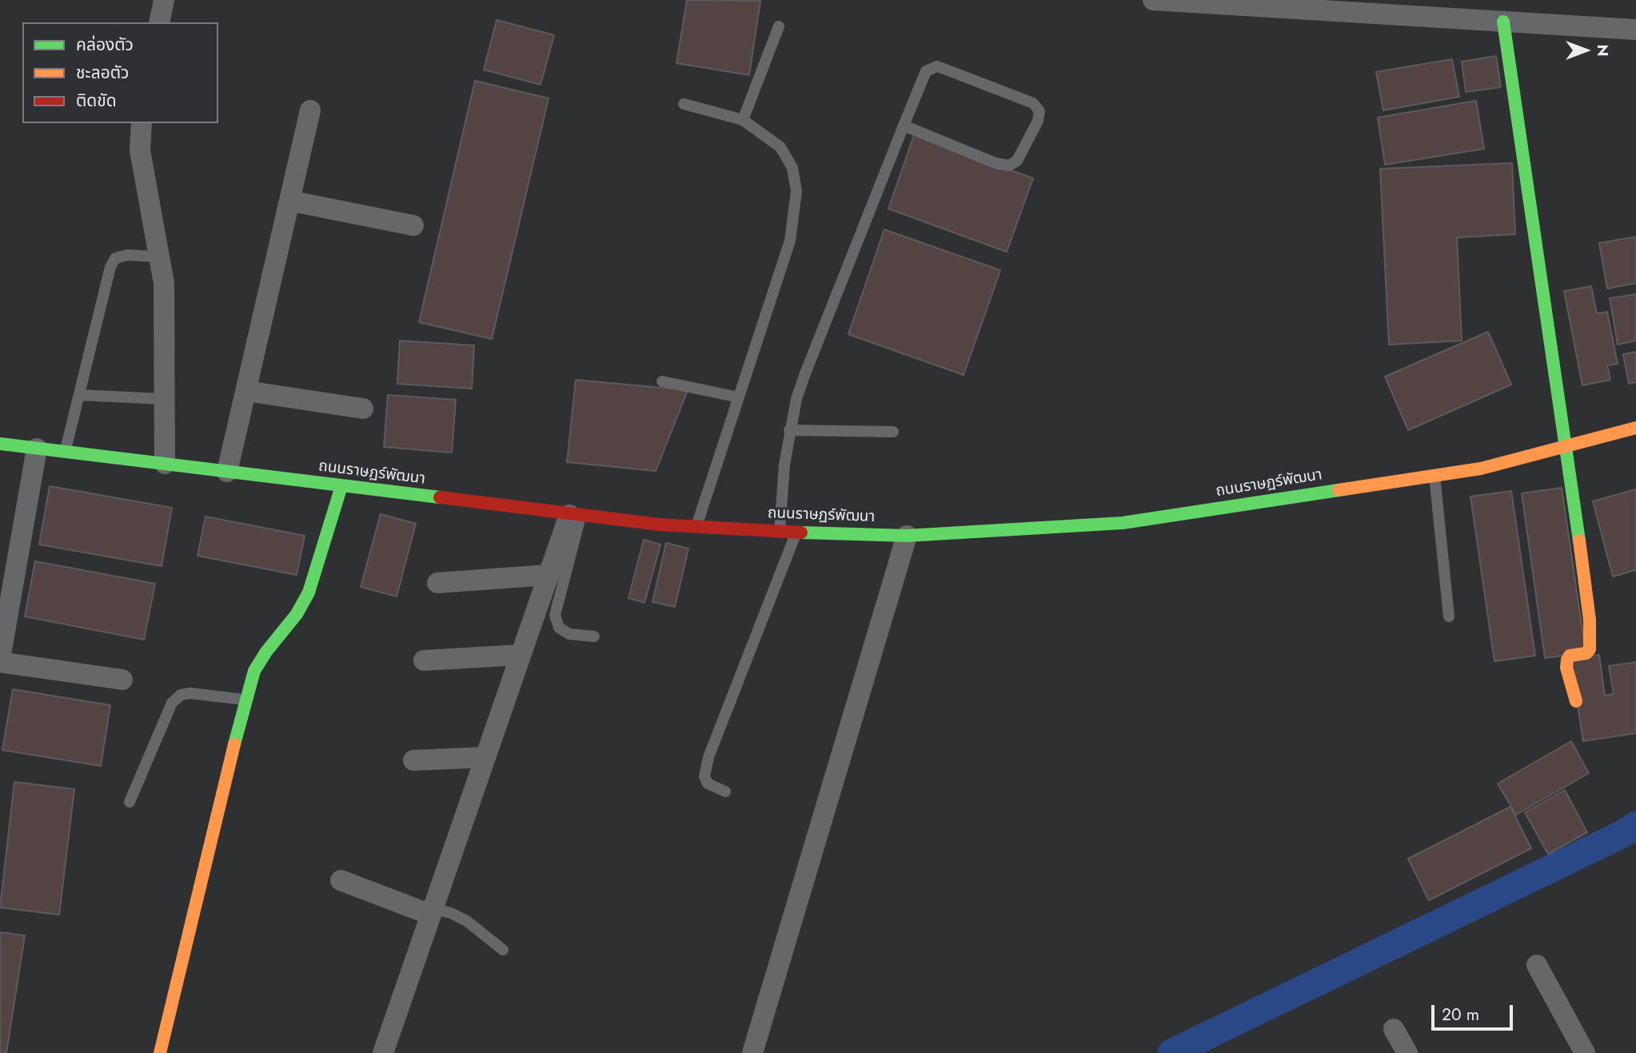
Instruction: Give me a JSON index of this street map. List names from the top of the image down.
{
  "streets": {
    "street": ["ถนนราษฏร์พัฒนา"]
  },
  "legend": ["คล่องตัว", "ชะลอตัว", "ติดขัด"],
  "scale_bar": "20 m",
  "north": "right"
}
